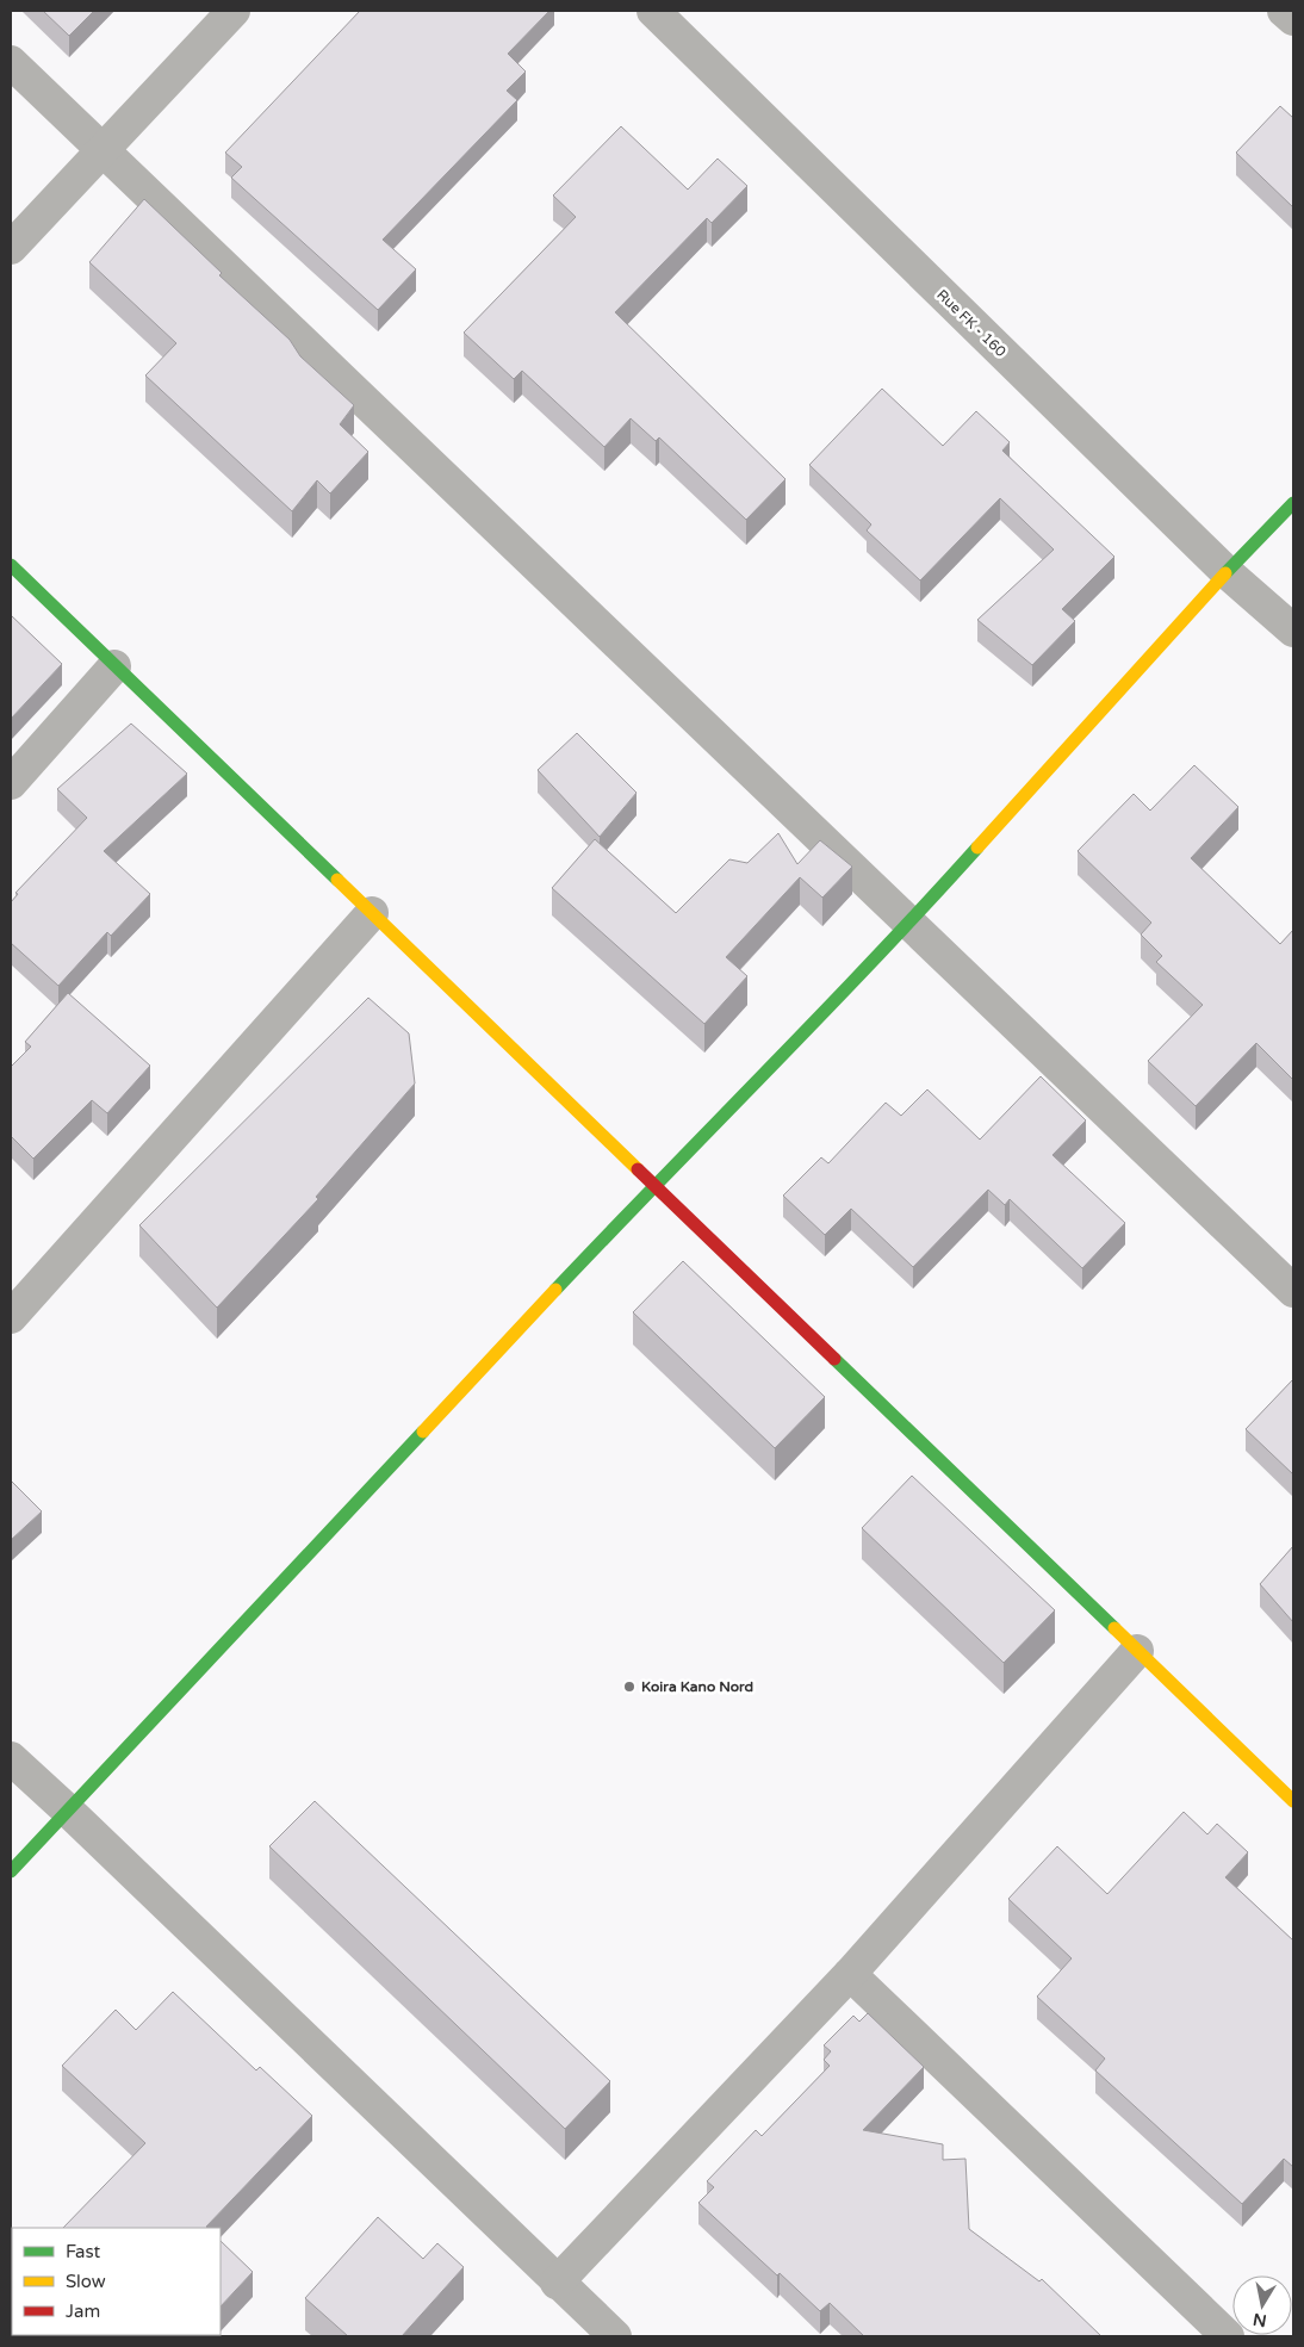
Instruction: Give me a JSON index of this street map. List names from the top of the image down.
{
  "streets": {
    "street": ["Rue FK - 160"]
  },
  "places": ["Koira Kano Nord"],
  "legend": ["Fast", "Slow", "Jam"],
  "north": "bottom"
}
